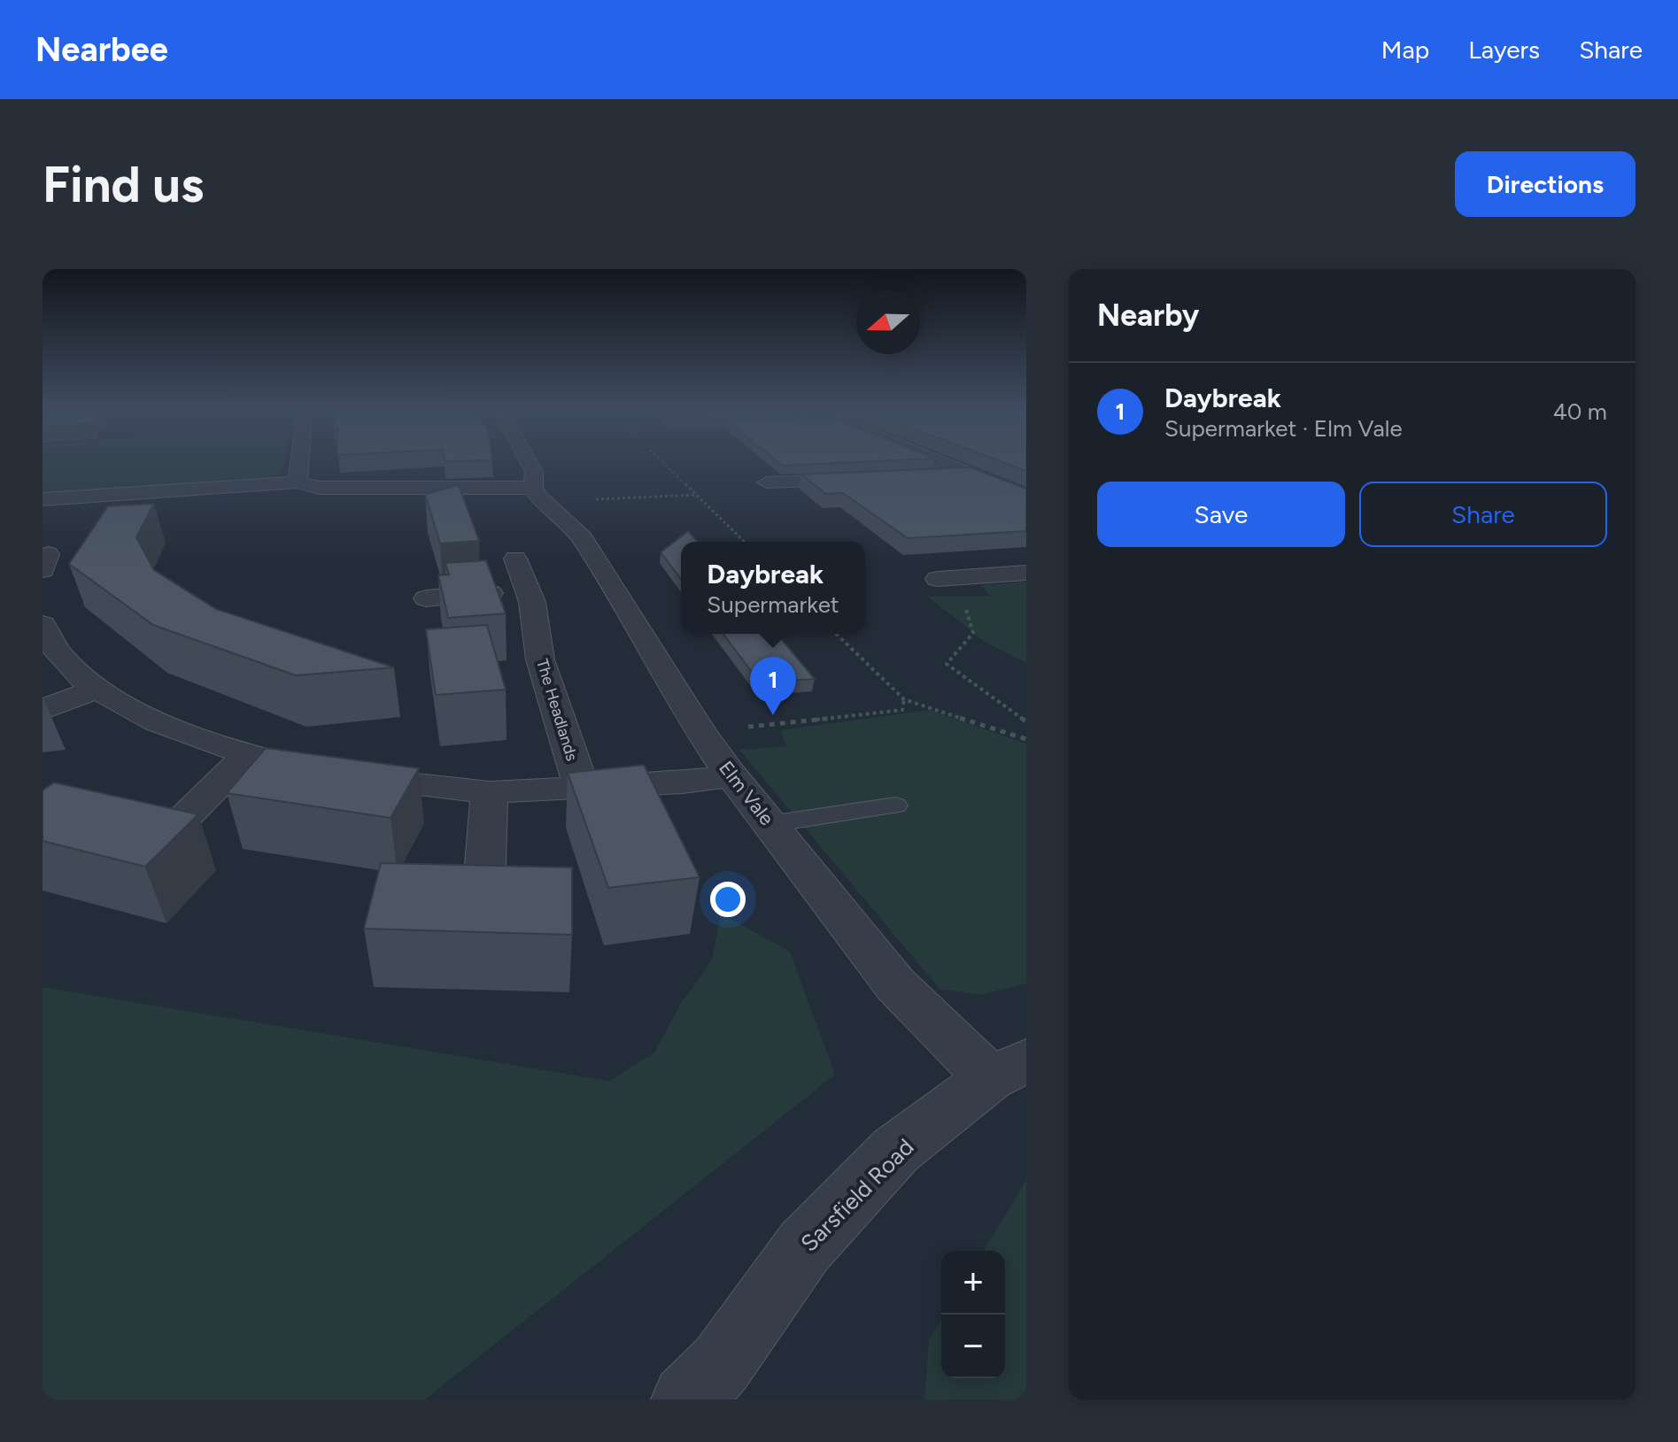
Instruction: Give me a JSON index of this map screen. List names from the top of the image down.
{
  "streets": {
    "street": ["The Headlands", "Elm Vale", "Sarsfield Road"]
  },
  "crossings": [
    ["The Headlands", "Elm Vale"],
    ["Elm Vale", "Sarsfield Road"]
  ],
  "north": "left",
  "page": {
    "header": "Nearbee",
    "nav": ["Map", "Layers", "Share"],
    "buttons": [
      "Directions",
      ["Save", "Share"]
    ],
    "title": "Find us",
    "heading": "Nearby",
    "list": [
      {
        "mark": "1",
        "name": "Daybreak",
        "note": "Supermarket · Elm Vale",
        "value": "40 m"
      }
    ],
    "popup": ["Daybreak", "Supermarket"],
    "pins": "1",
    "map_buttons": ["+", "−"]
  }
}
